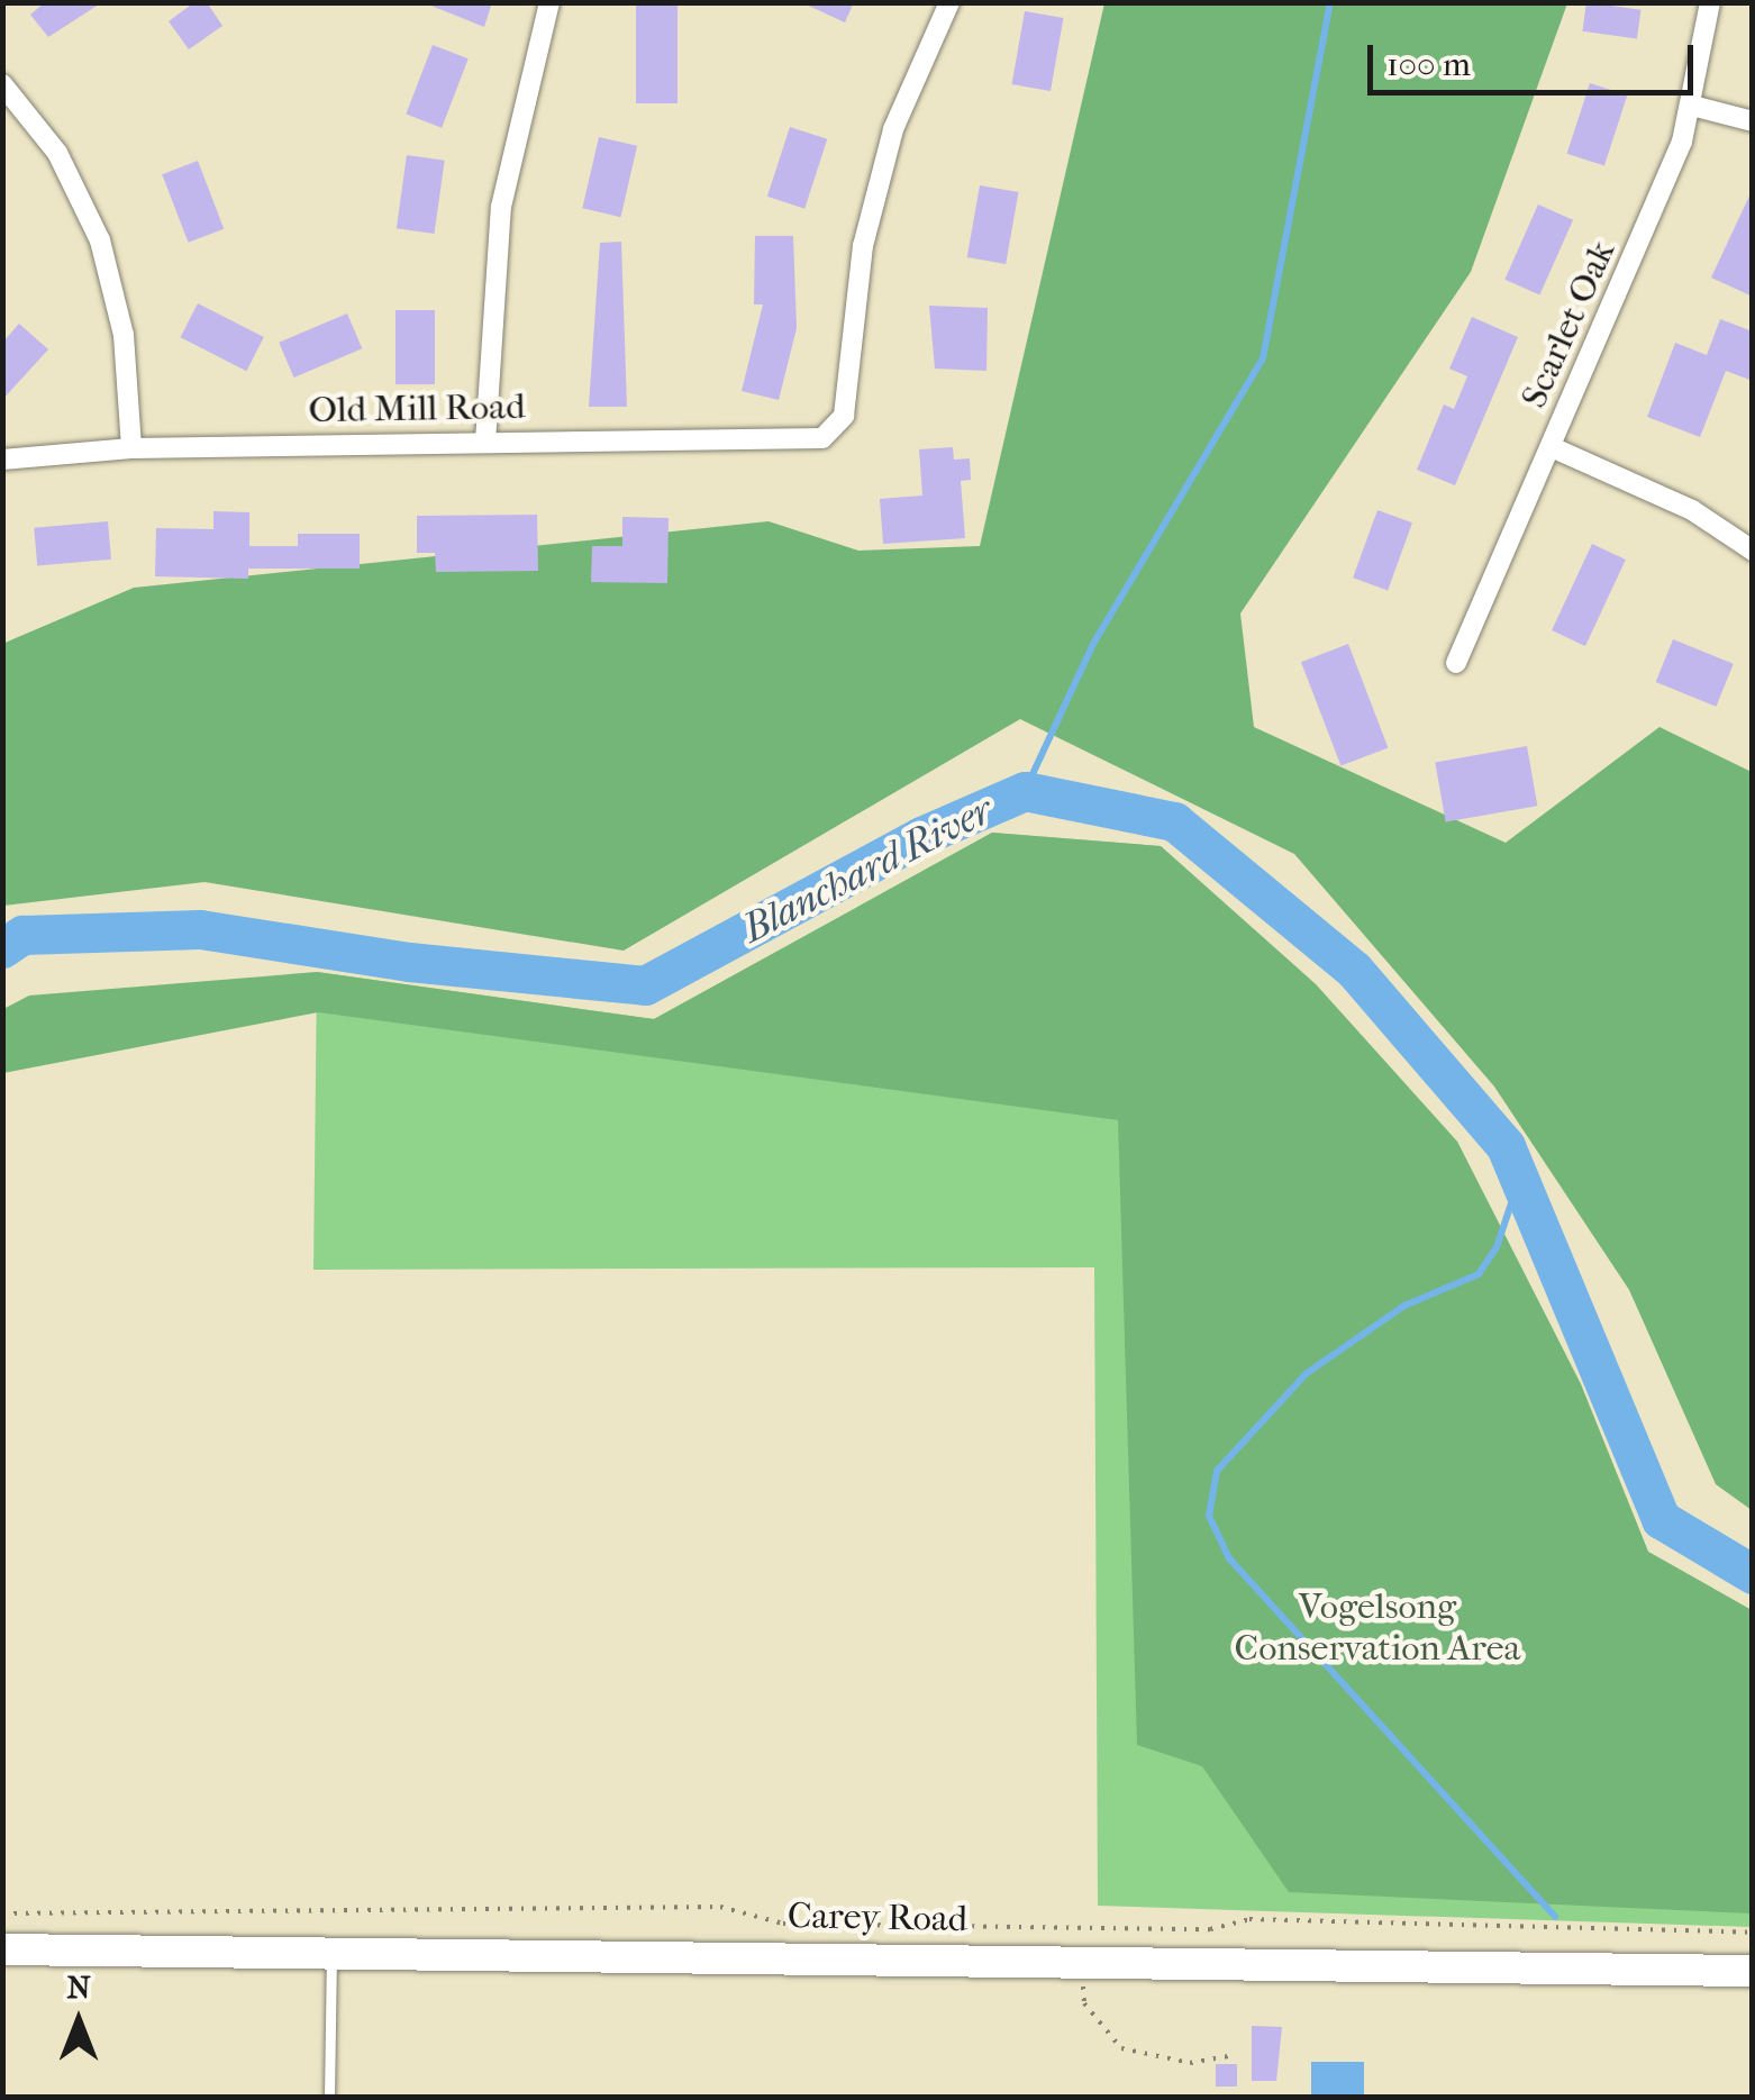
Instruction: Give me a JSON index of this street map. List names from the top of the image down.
{
  "streets": {
    "main road": ["Carey Road"],
    "street": ["Scarlet Oak", "Old Mill Road"]
  },
  "water": ["Blanchard River"],
  "parks": ["Vogelsong Conservation Area"],
  "scale_bar": "100 m",
  "north": "top"
}
